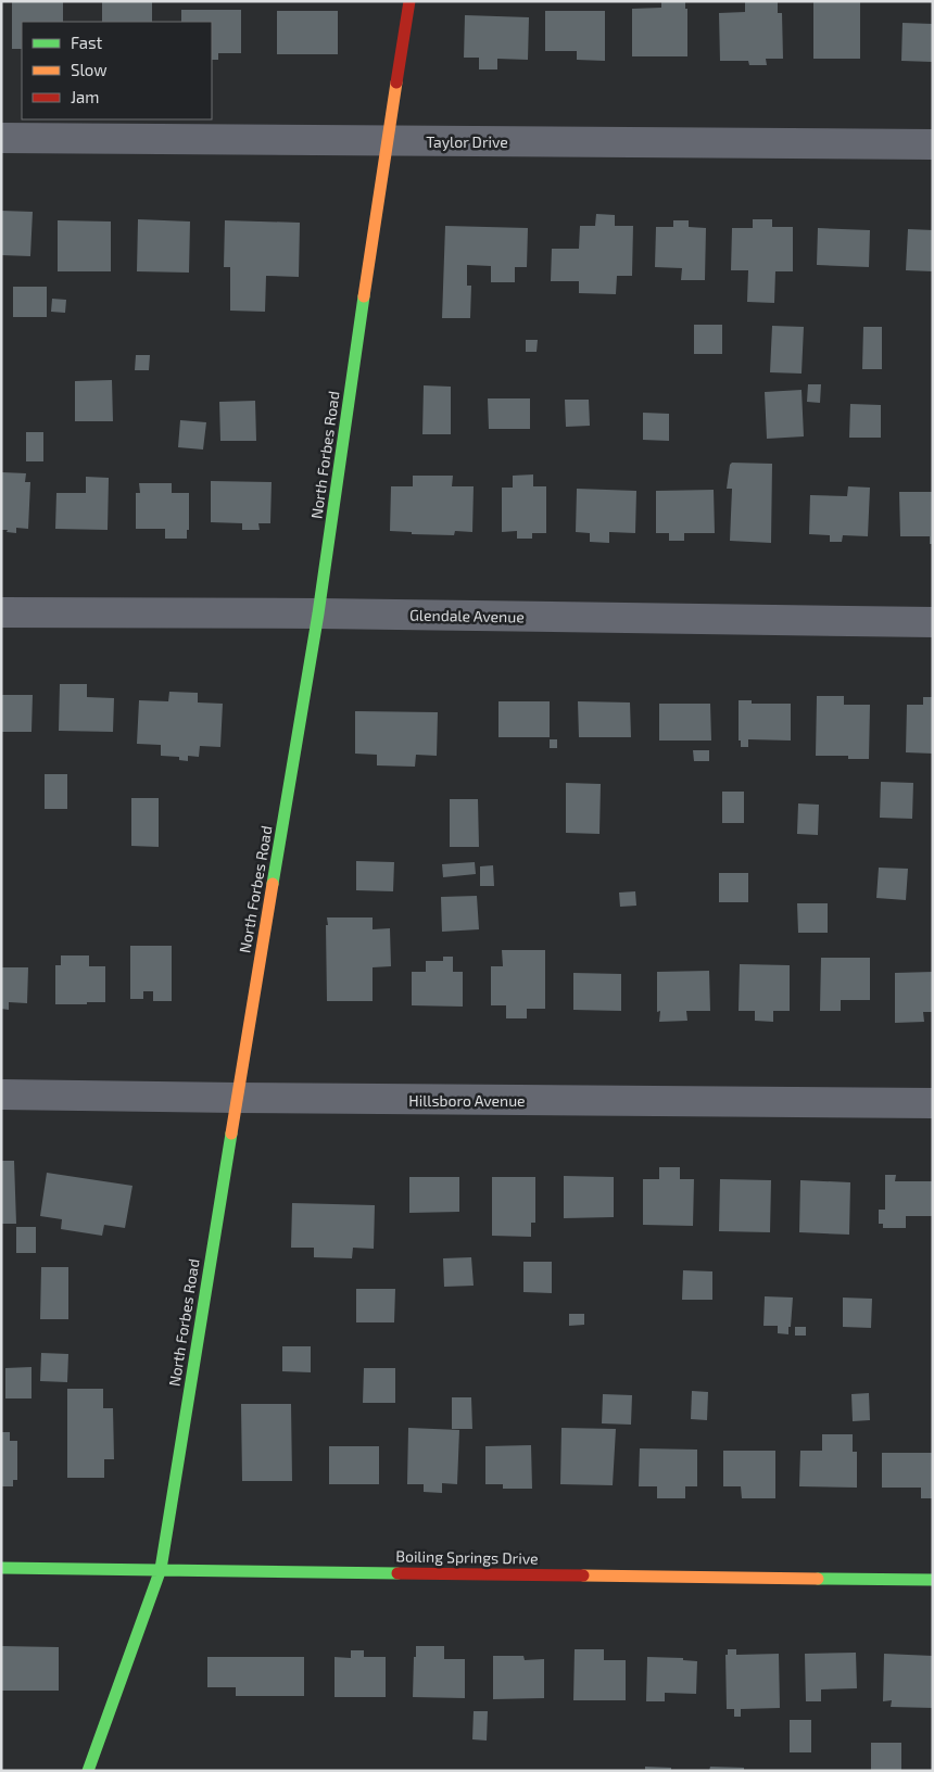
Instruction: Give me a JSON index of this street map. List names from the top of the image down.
{
  "streets": {
    "street": [
      "Taylor Drive",
      "North Forbes Road",
      "Glendale Avenue",
      "Hillsboro Avenue",
      "Boiling Springs Drive"
    ]
  },
  "crossings": [
    ["Taylor Drive", "North Forbes Road"],
    ["North Forbes Road", "Glendale Avenue"],
    ["North Forbes Road", "Hillsboro Avenue"],
    ["North Forbes Road", "Boiling Springs Drive"]
  ],
  "legend": ["Fast", "Slow", "Jam"]
}
